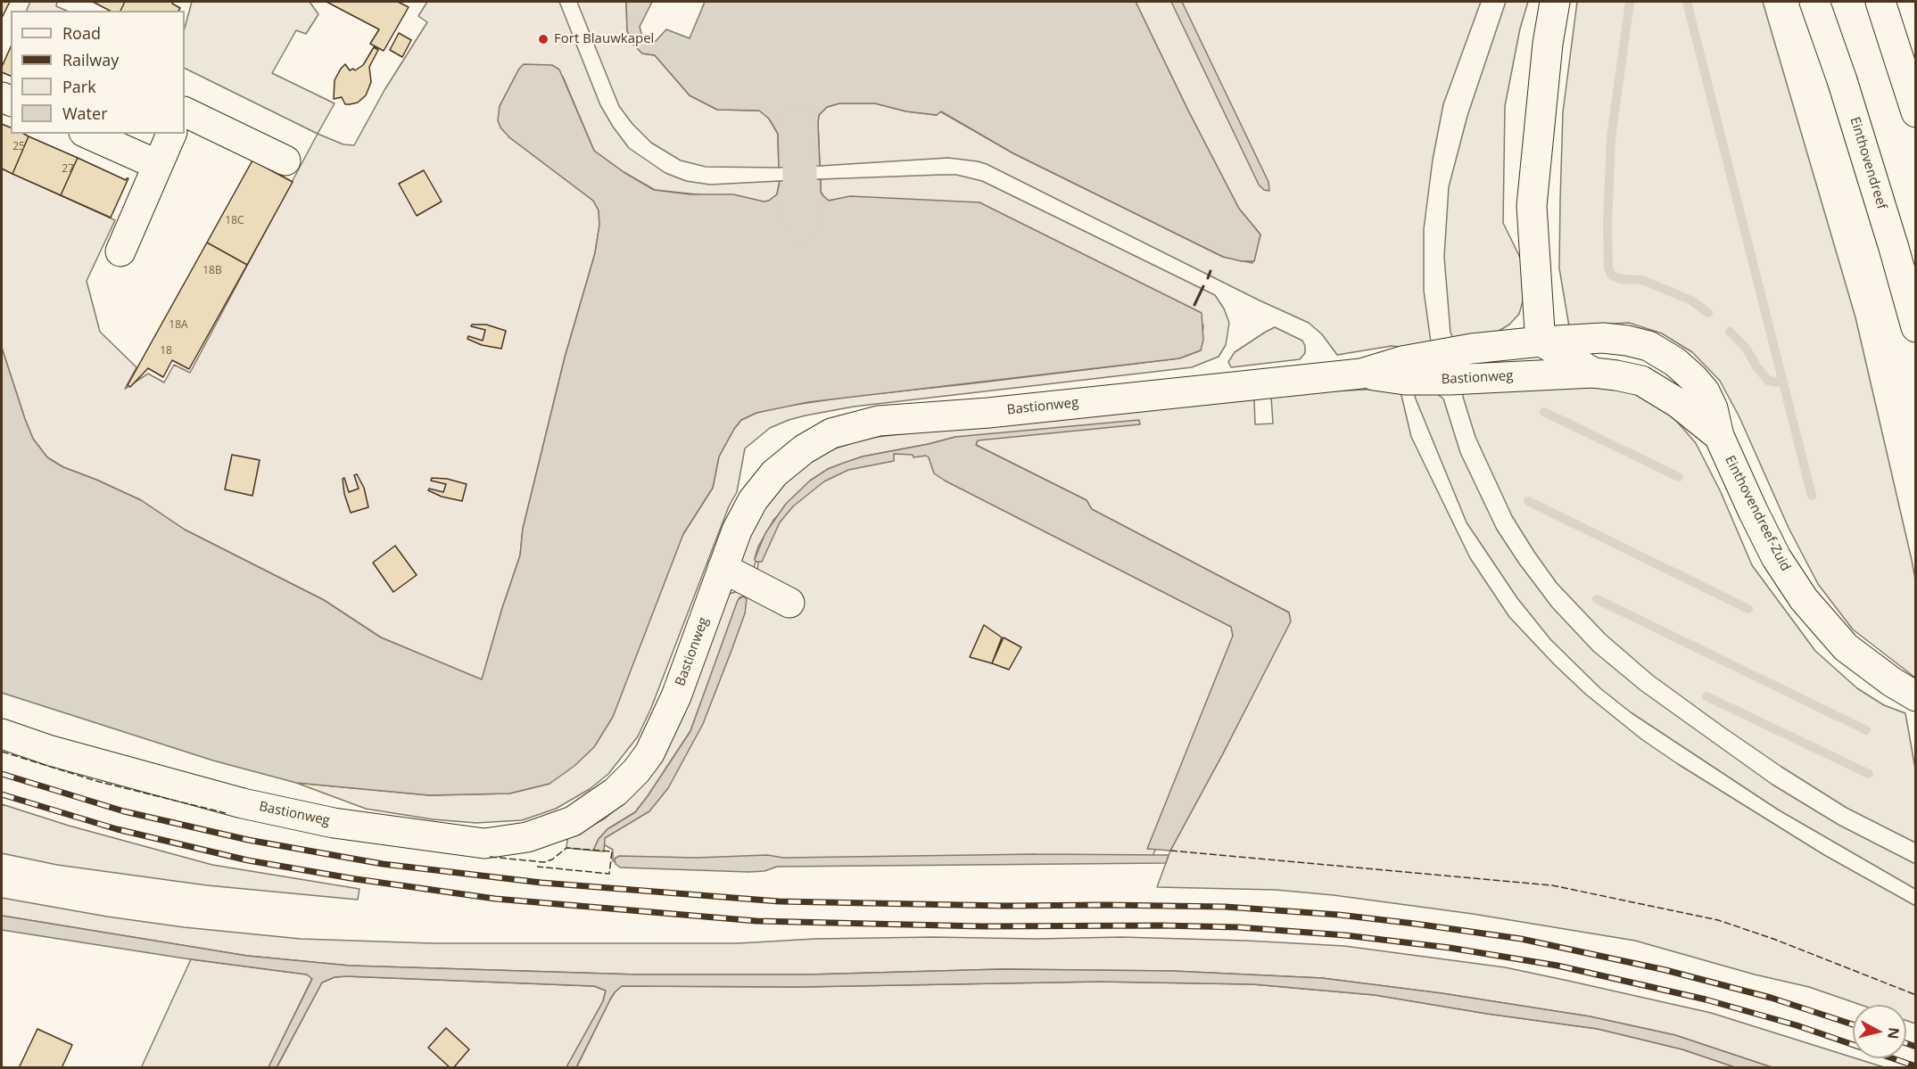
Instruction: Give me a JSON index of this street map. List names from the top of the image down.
{
  "streets": {
    "main road": ["Einthovendreef", "Bastionweg", "Einthovendreef-Zuid"]
  },
  "crossings": [
    ["Bastionweg", "Einthovendreef-Zuid"]
  ],
  "places": ["Fort Blauwkapel"],
  "house_numbers": [
    "25",
    "27",
    "18C",
    "18B",
    "18A",
    "18"
  ],
  "legend": [
    "Road",
    "Railway",
    "Park",
    "Water"
  ],
  "north": "right"
}
